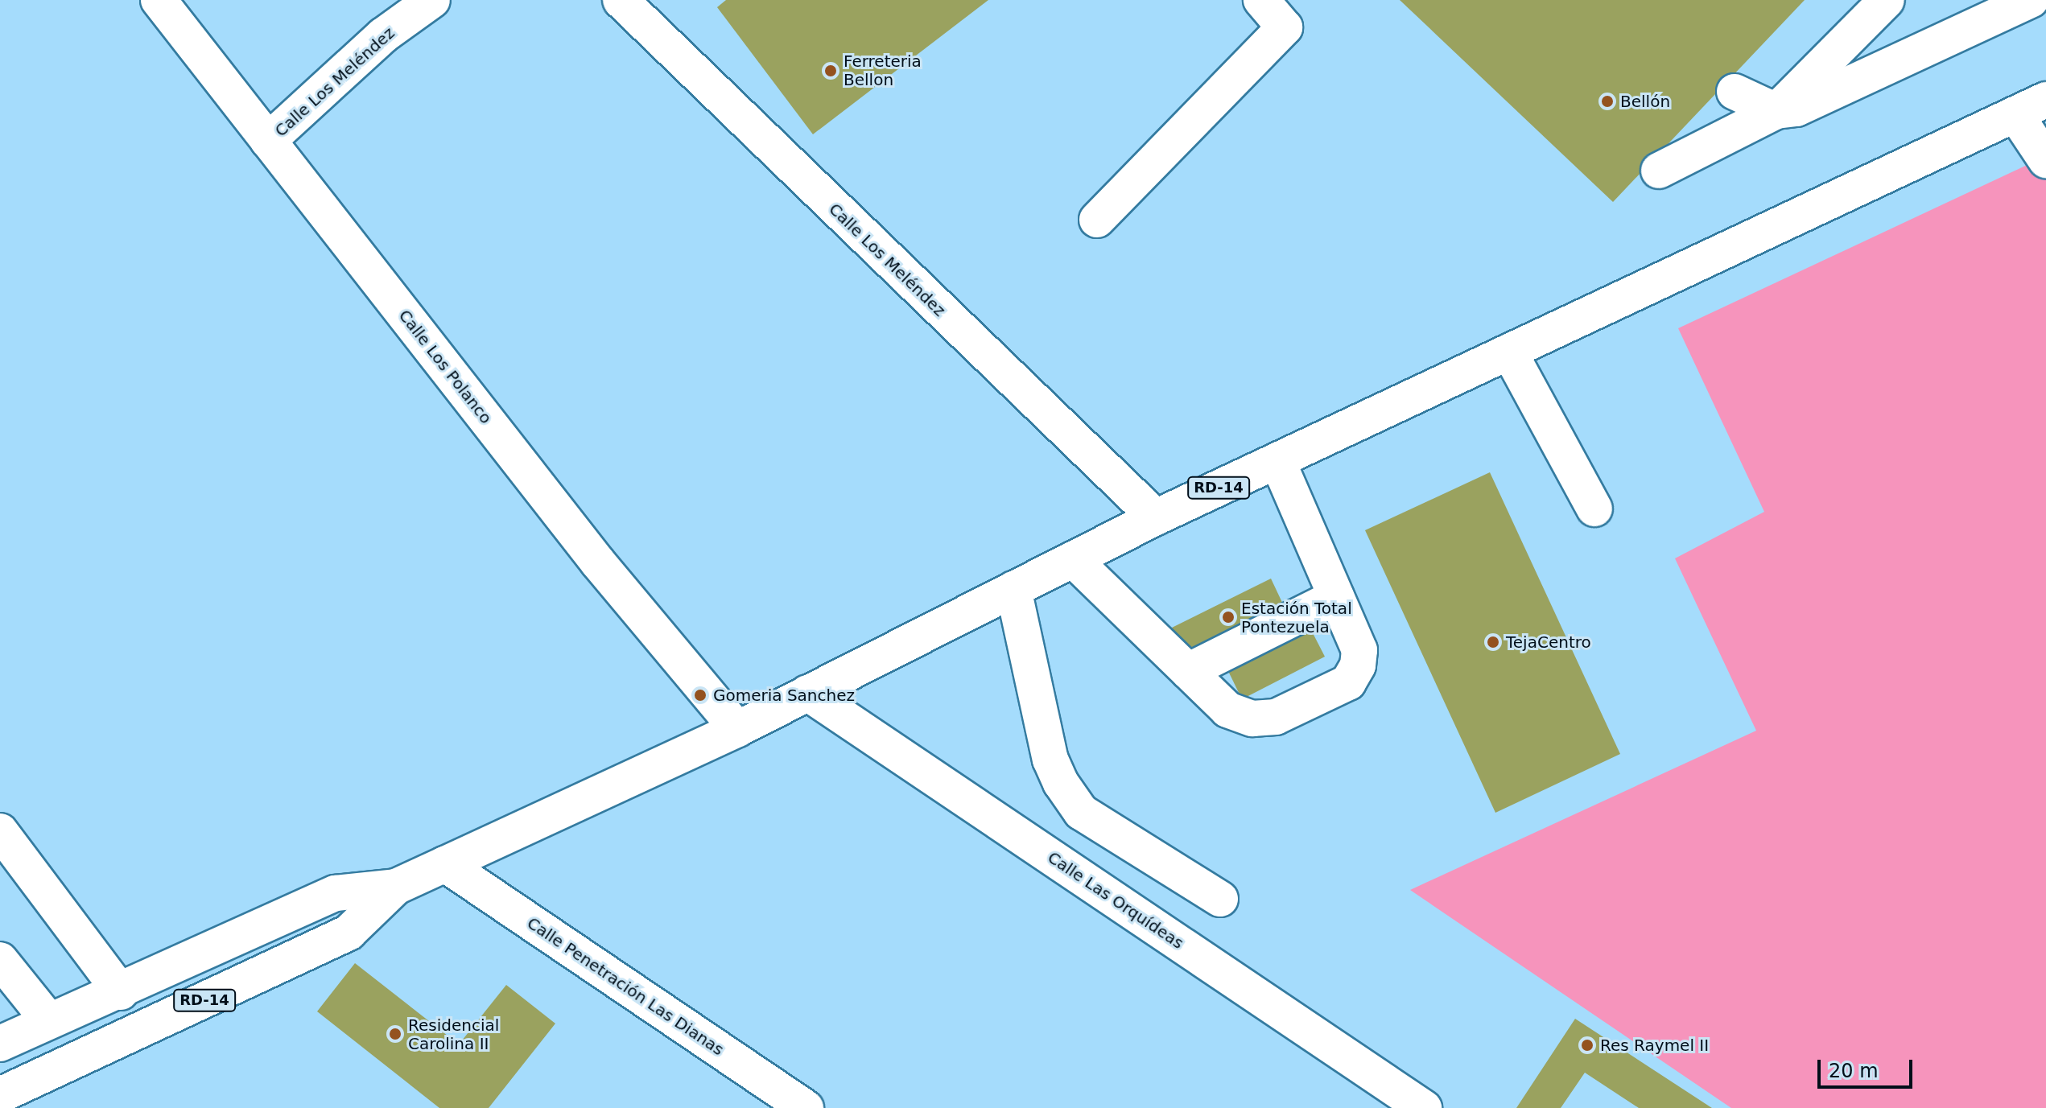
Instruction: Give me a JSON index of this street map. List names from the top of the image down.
{
  "streets": {
    "street": [
      "Calle Los Meléndez",
      "Calle Los Polanco",
      "RD-14",
      "Calle Las Orquídeas",
      "Calle Penetración Las Dianas"
    ]
  },
  "crossings": [
    ["Calle Los Meléndez", "Calle Los Polanco"],
    ["Calle Los Meléndez", "RD-14"],
    ["Calle Los Polanco", "RD-14"],
    ["RD-14", "Calle Las Orquídeas"],
    ["RD-14", "Calle Penetración Las Dianas"]
  ],
  "places": [
    "Ferreteria Bellon",
    "Bellón",
    "Estación Total Pontezuela",
    "TejaCentro",
    "Gomeria Sanchez",
    "Residencial Carolina II",
    "Res Raymel II"
  ],
  "scale_bar": "20 m"
}
